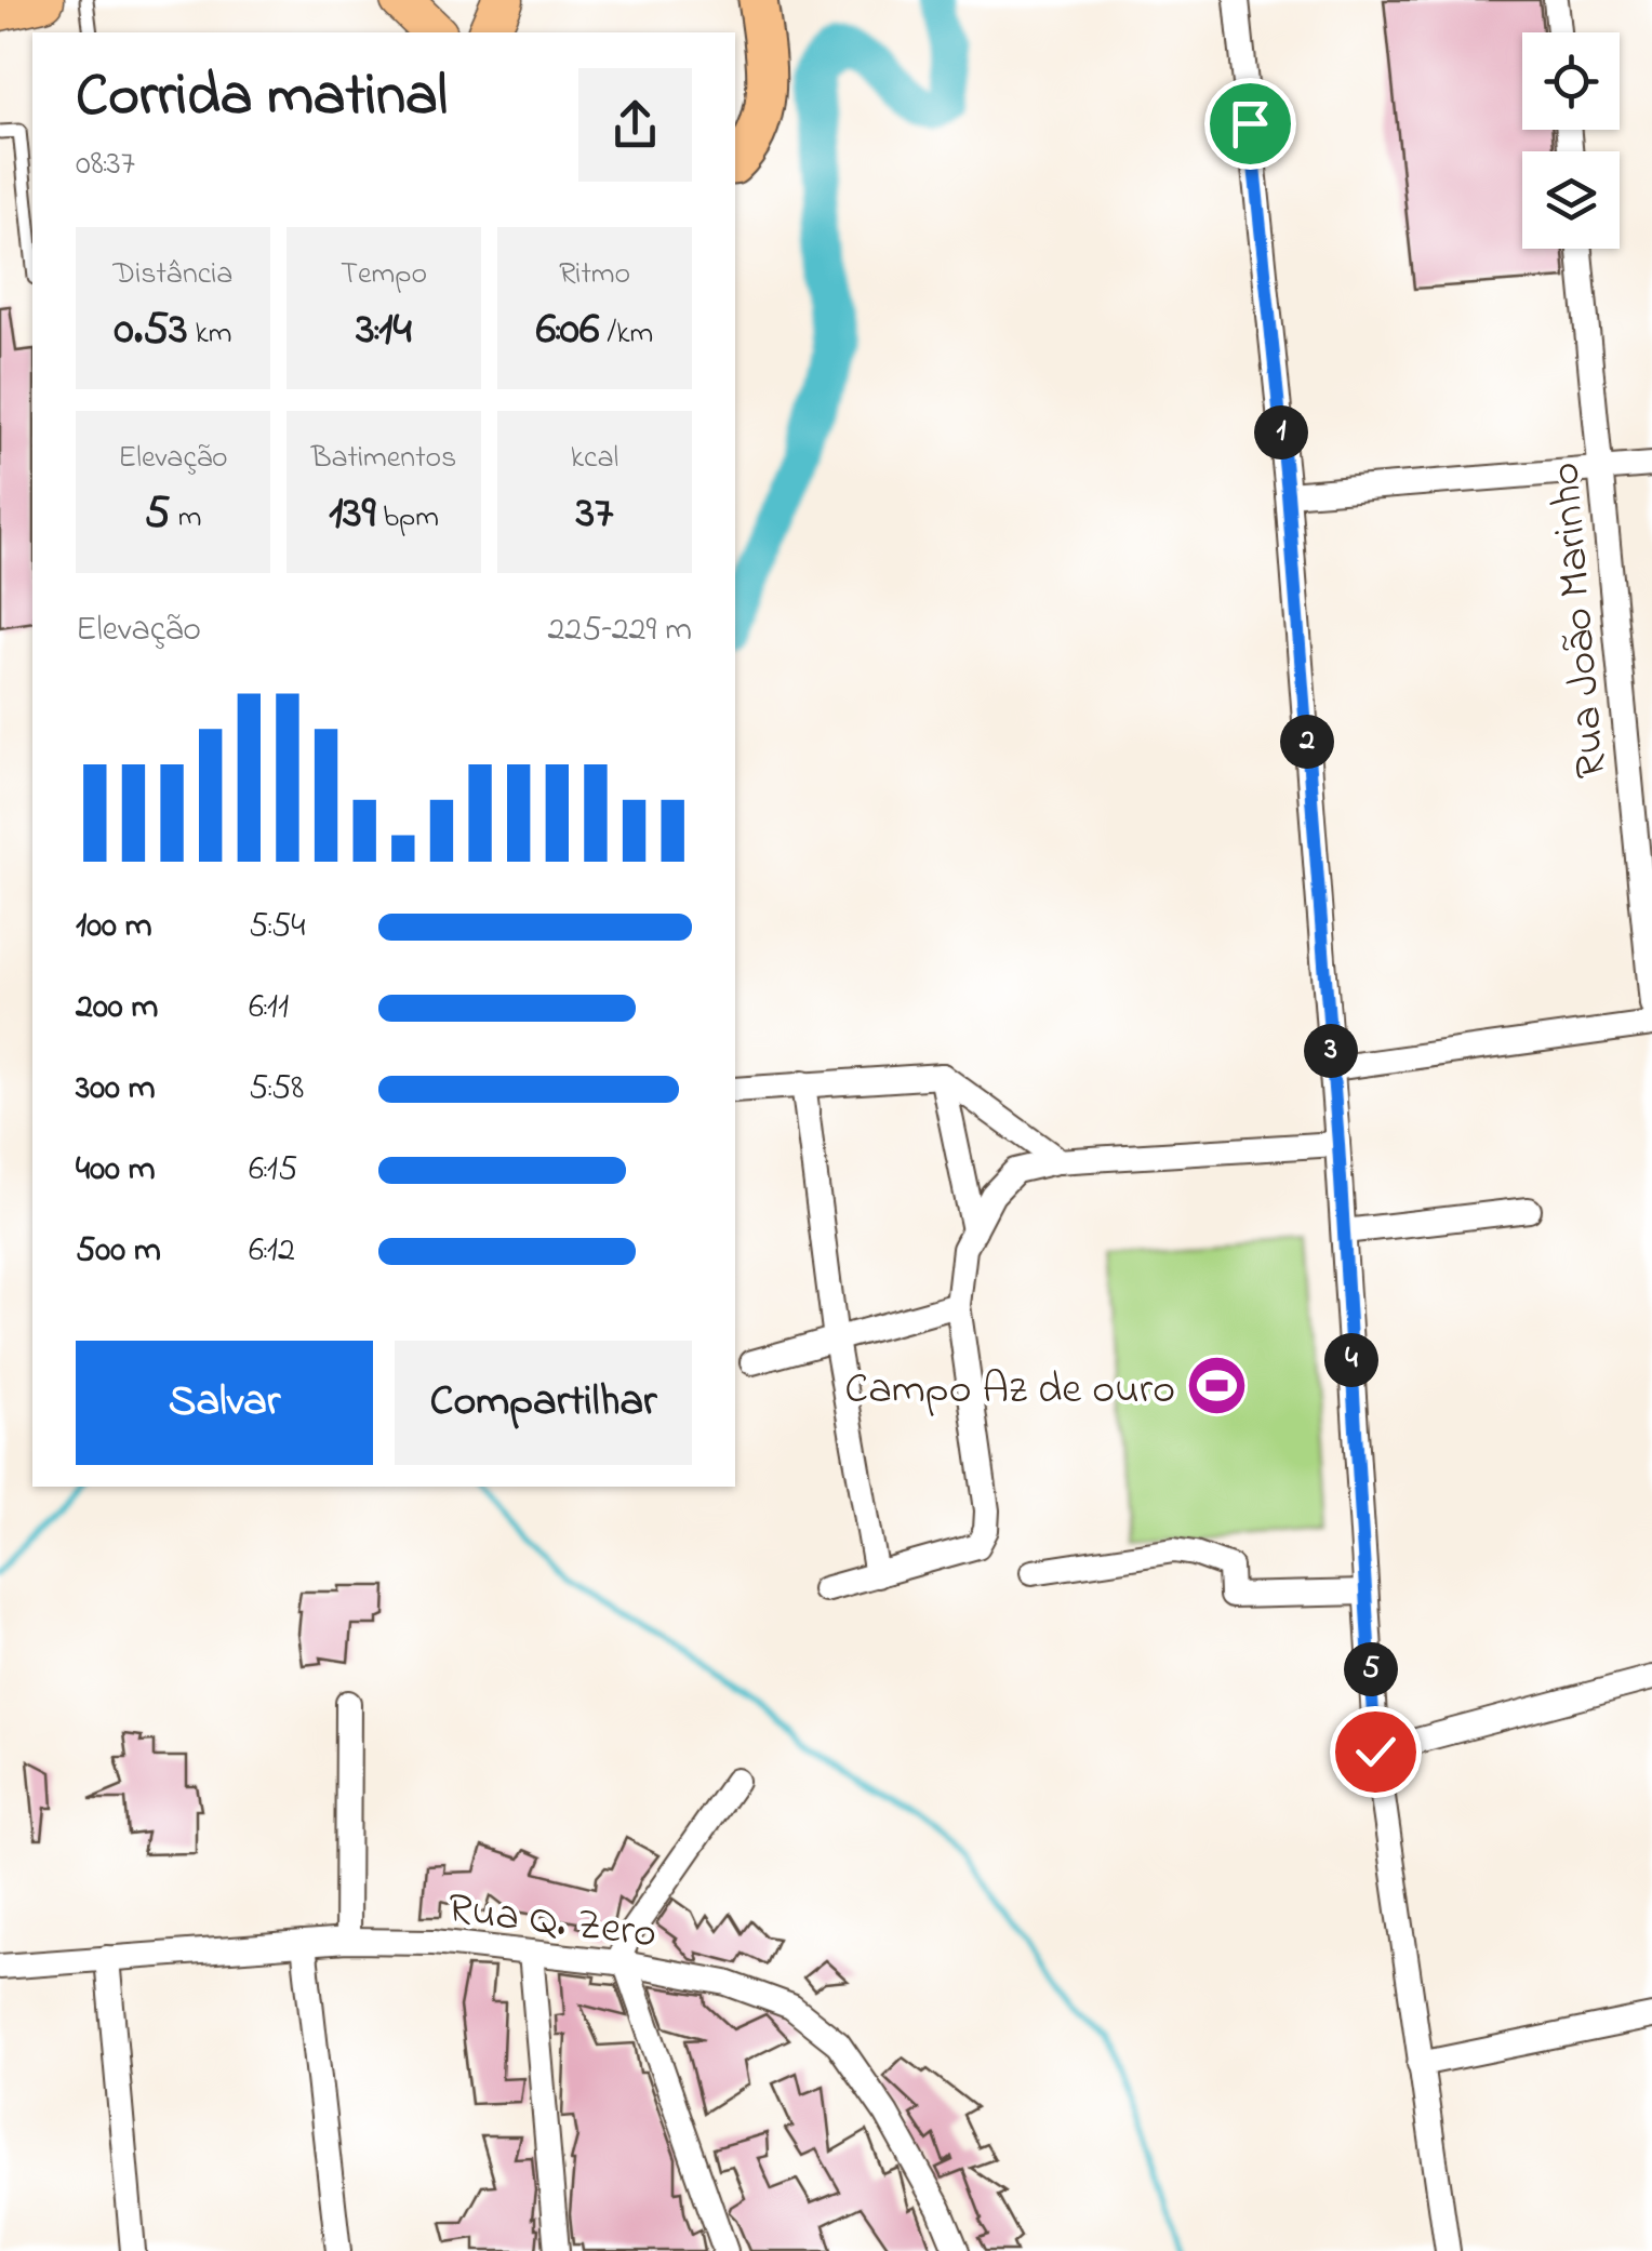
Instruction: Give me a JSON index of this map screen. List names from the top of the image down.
{
  "streets": {
    "street": ["Rua João Marinho", "Rua Q. Zero"]
  },
  "places": {
    "sports": ["Campo Az de ouro"]
  },
  "page": {
    "heading": ["Corrida matinal", "08:37"],
    "stats": [
      ["Distância", "0.53 km"],
      ["Tempo", "3:14"],
      ["Ritmo", "6:06 /km"],
      ["Elevação", "5 m"],
      ["Batimentos", "139 bpm"],
      ["kcal", "37"]
    ],
    "pins": [
      "1",
      "2",
      "3",
      "4",
      "5"
    ],
    "chart": ["Elevação", "225–229 m"],
    "list": [
      {
        "name": "100 m",
        "note": "5:54"
      },
      {
        "name": "200 m",
        "note": "6:11"
      },
      {
        "name": "300 m",
        "note": "5:58"
      },
      {
        "name": "400 m",
        "note": "6:15"
      },
      {
        "name": "500 m",
        "note": "6:12"
      }
    ],
    "buttons": ["Salvar", "Compartilhar"]
  }
}
